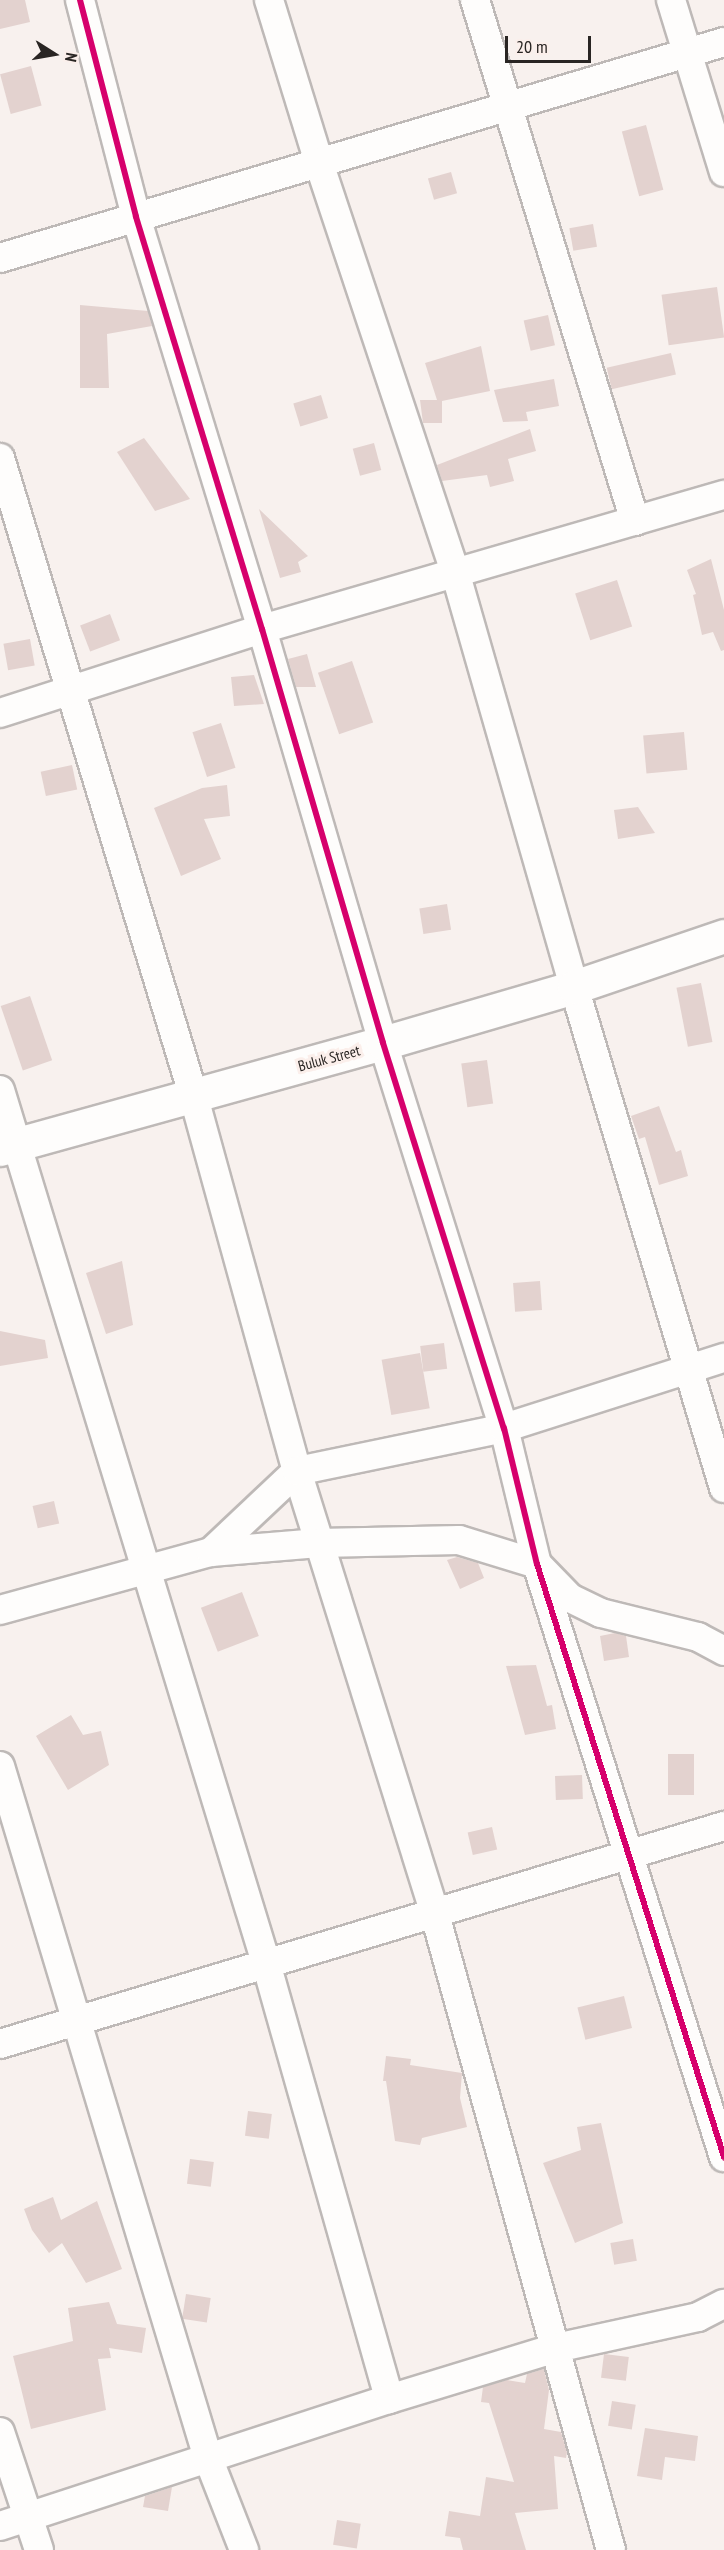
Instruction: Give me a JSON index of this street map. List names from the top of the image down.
{
  "streets": {
    "street": ["Buluk Street"]
  },
  "scale_bar": "20 m",
  "north": "right"
}
